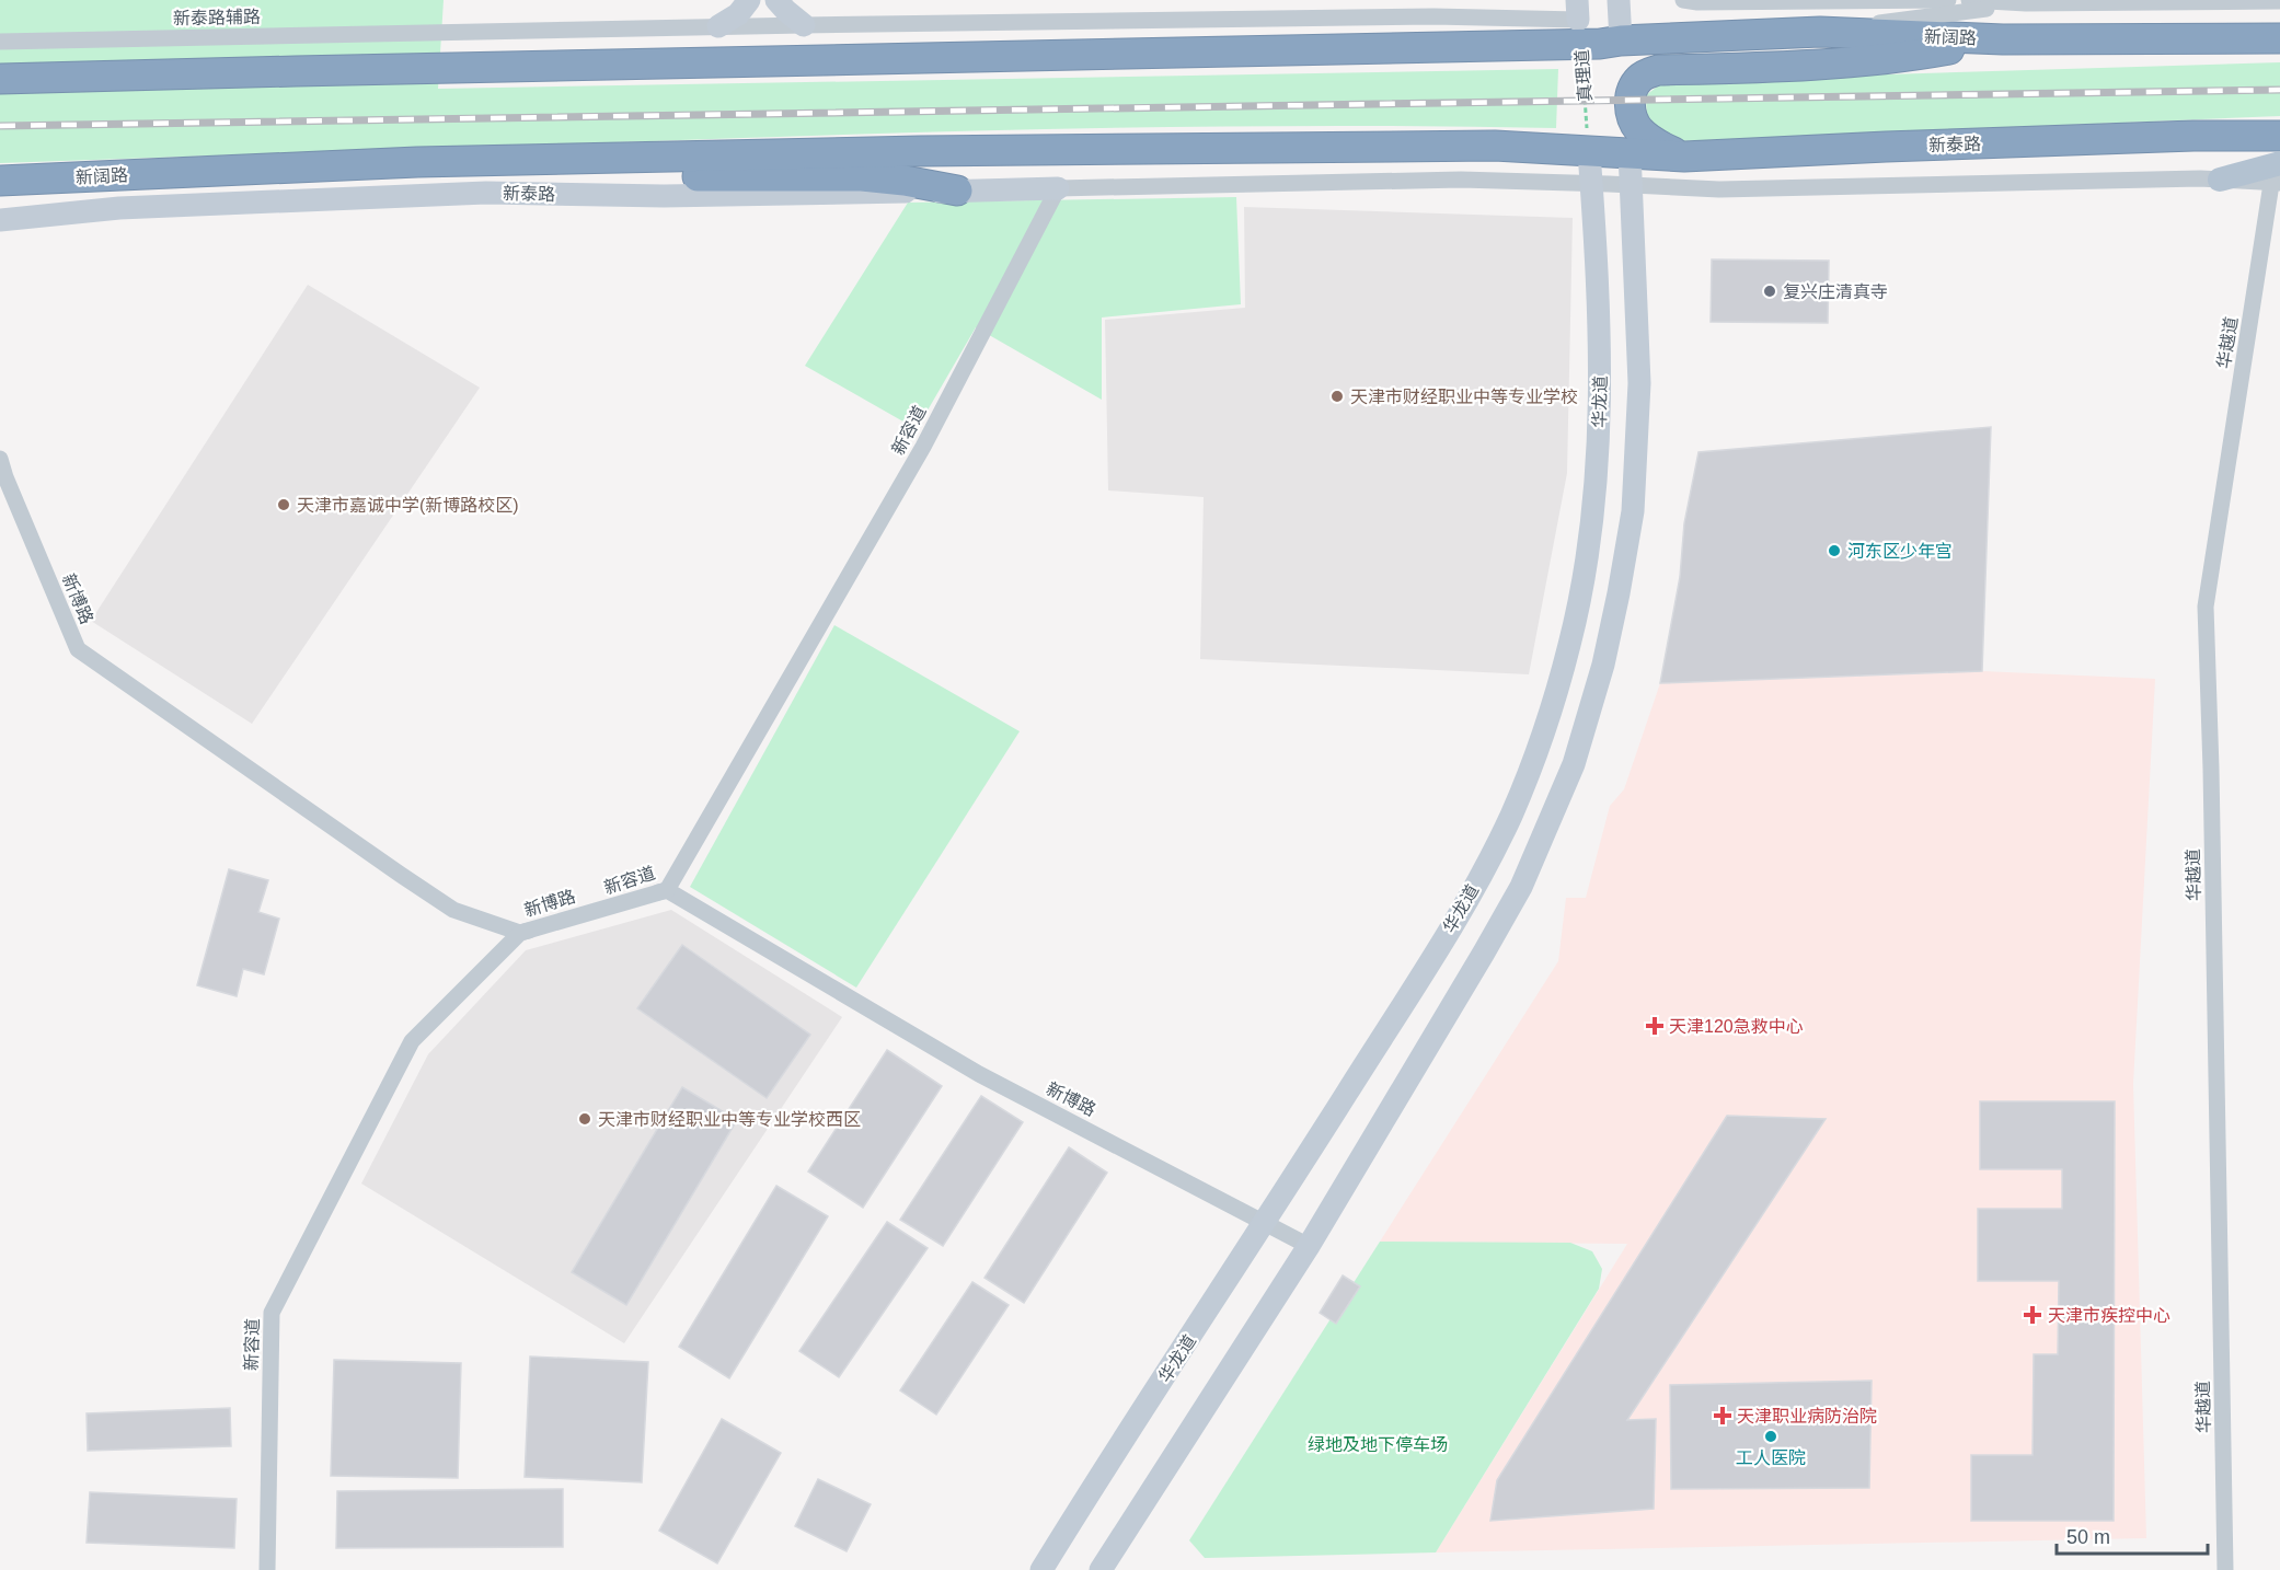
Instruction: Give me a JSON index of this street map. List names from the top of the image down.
{
  "streets": {
    "highway": ["新阔路", "新泰路"],
    "main road": ["华龙道"],
    "street": [
      "新泰路辅路",
      "华越道",
      "新容道",
      "新博路"
    ],
    "path": ["真理道"]
  },
  "crossings": [
    ["新泰路辅路", "新阔路"],
    ["新泰路辅路", "真理道"],
    ["新阔路", "真理道"],
    ["新阔路", "新泰路"],
    ["真理道", "新泰路"],
    ["真理道", "华龙道"],
    ["新泰路", "华龙道"],
    ["新泰路", "新容道"],
    ["华龙道", "新博路"],
    ["新容道", "新博路"]
  ],
  "parks": ["绿地及地下停车场"],
  "places": {
    "other": [
      "复兴庄清真寺",
      "天津市财经职业中等专业学校",
      "天津市嘉诚中学(新博路校区)",
      "河东区少年宫",
      "天津市财经职业中等专业学校西区",
      "工人医院"
    ],
    "health": ["天津120急救中心", "天津市疾控中心", "天津职业病防治院"]
  },
  "scale_bar": "50 m"
}
